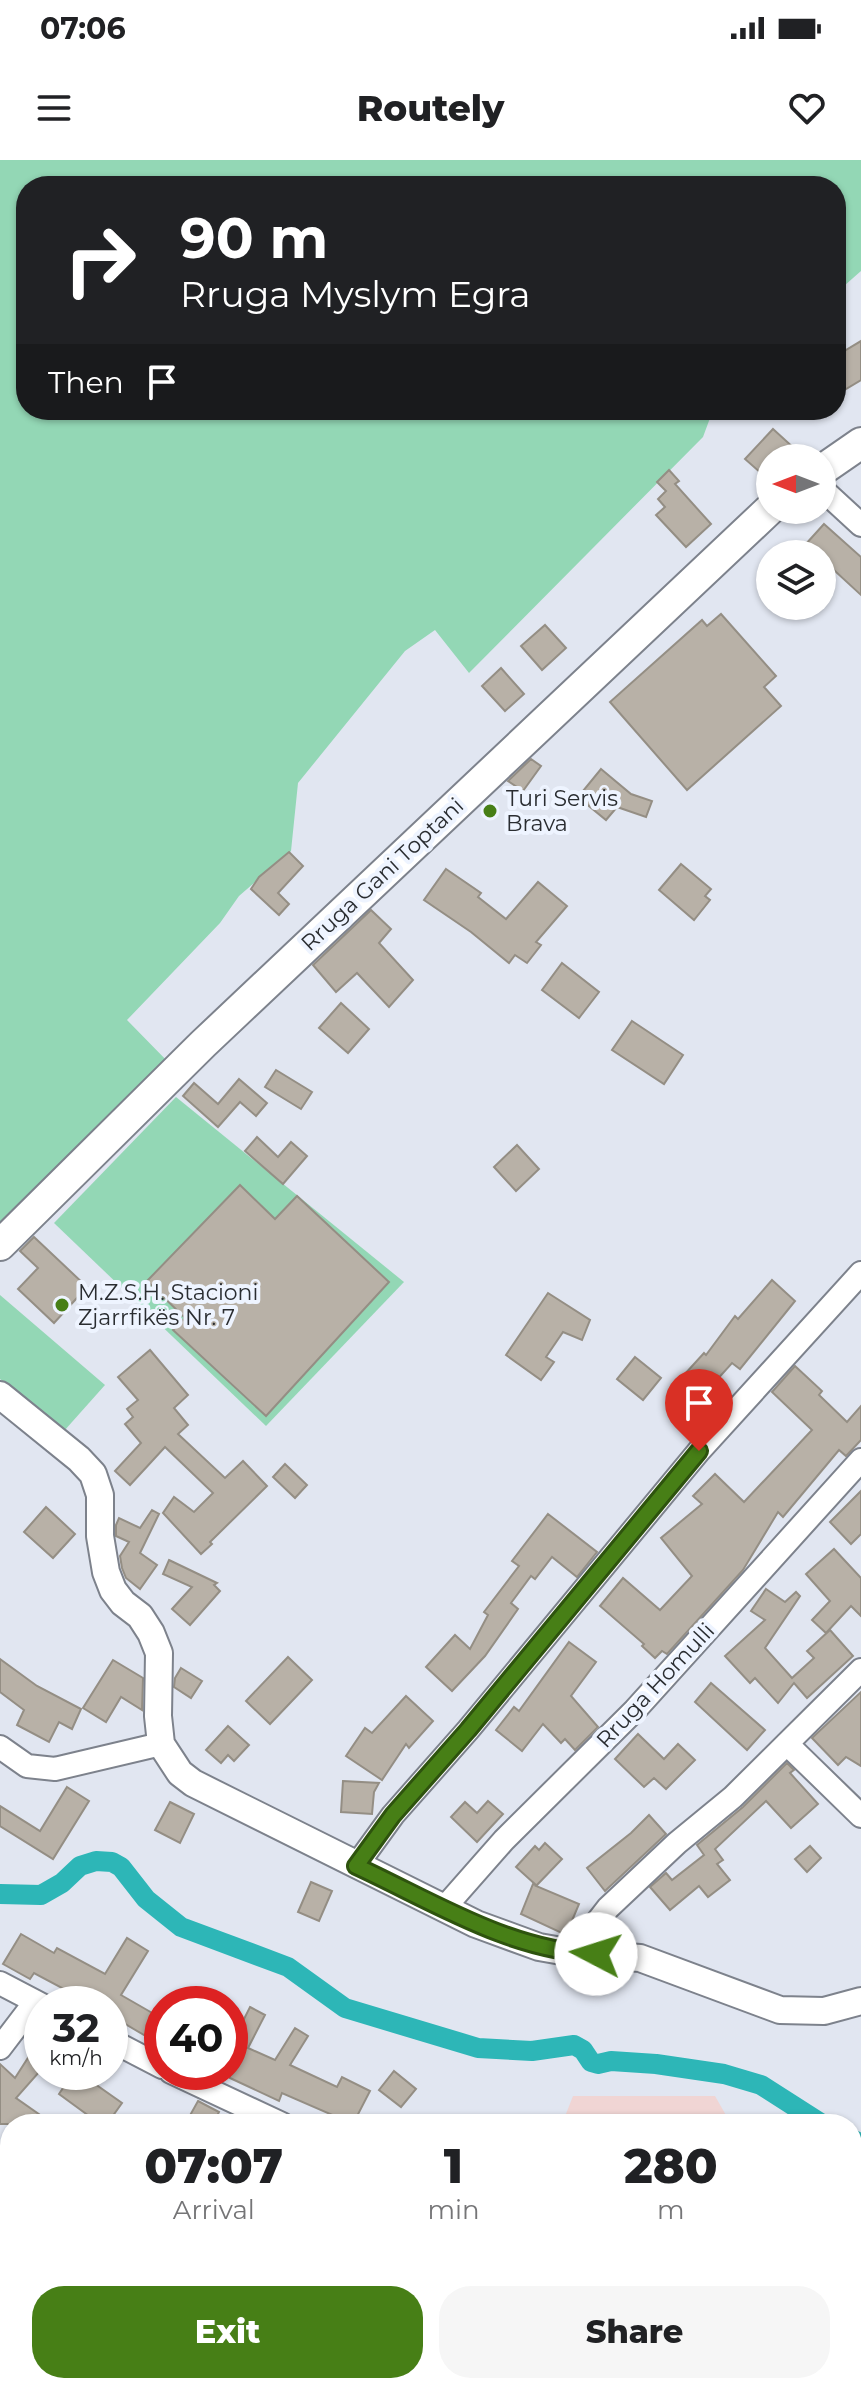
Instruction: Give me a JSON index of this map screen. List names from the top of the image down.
{
  "streets": {
    "main road": ["Rruga Gani Toptani"],
    "street": ["Rruga Homulli"]
  },
  "places": ["Turi Servis Brava", "M.Z.S.H. Stacioni Zjarrfikës Nr. 7"],
  "north": "left",
  "page": {
    "status": "07:06",
    "header": "Routely",
    "turn": ["90 m", "Rruga Myslym Egra"],
    "then": "Then",
    "speed": "32 km/h",
    "limit": "40",
    "eta": [
      "07:07",
      "Arrival",
      "1",
      "min",
      "280",
      "m"
    ],
    "buttons": ["Exit", "Share"]
  }
}
